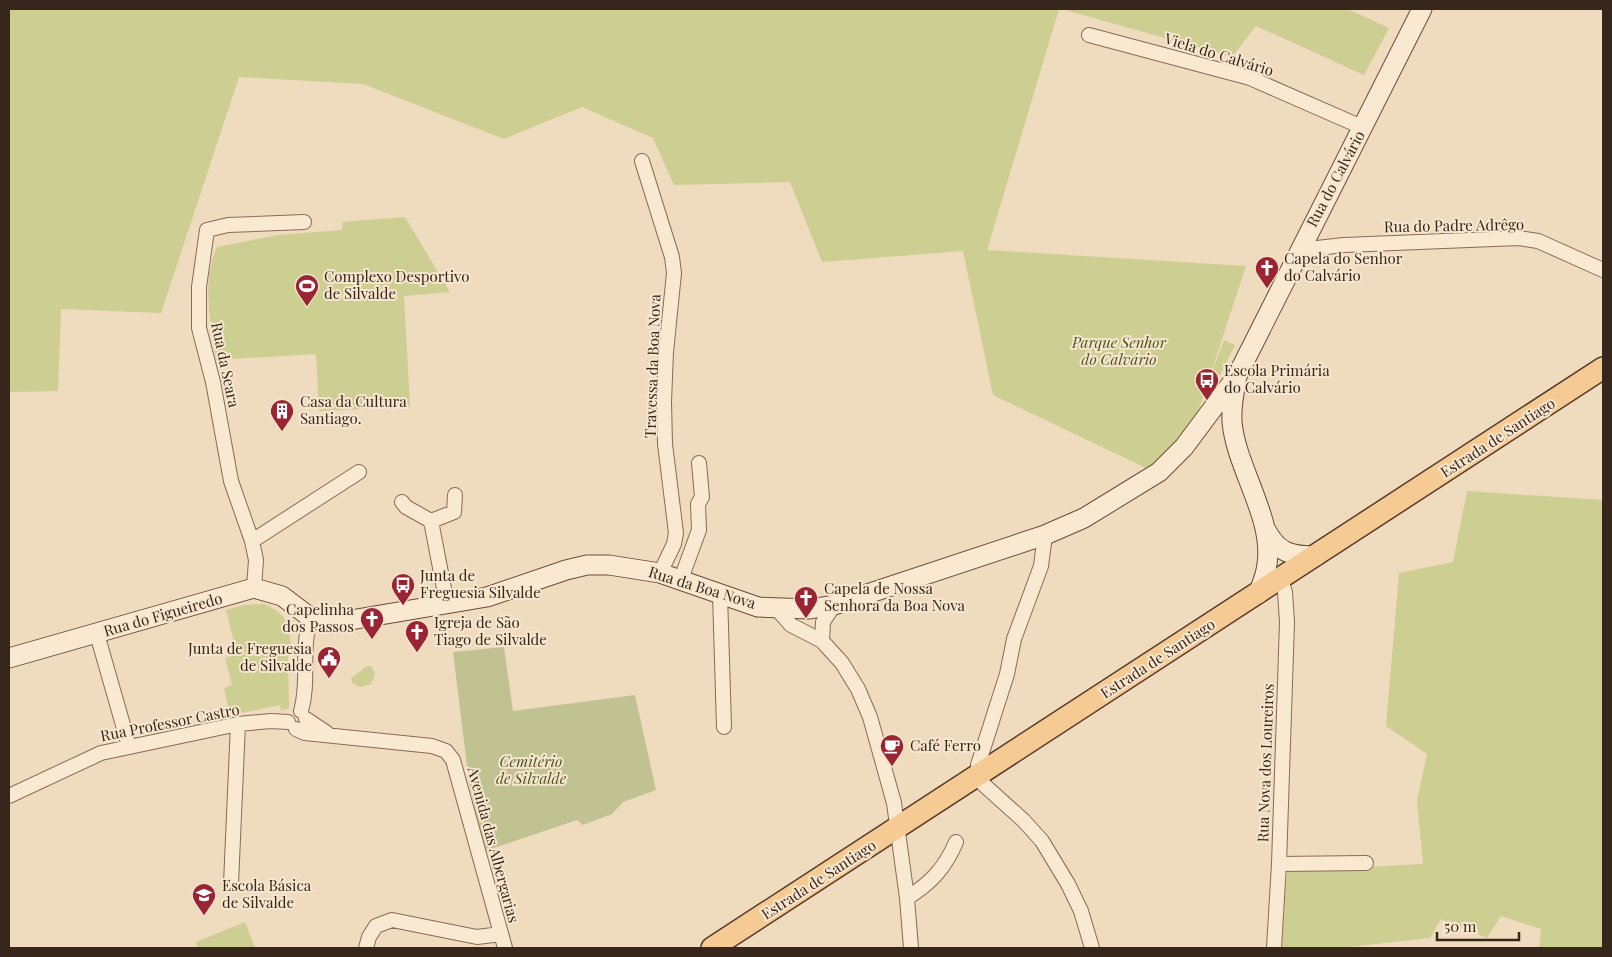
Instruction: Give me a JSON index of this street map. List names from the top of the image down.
{
  "streets": {
    "main road": [
      "Rua do Calvário",
      "Estrada de Santiago",
      "Rua da Boa Nova",
      "Rua do Figueiredo"
    ],
    "street": [
      "Viela do Calvário",
      "Rua do Padre Adrêgo",
      "Rua da Seara",
      "Travessa da Boa Nova",
      "Rua Professor Castro",
      "Rua Nova dos Loureiros",
      "Avenida das Albergarias"
    ]
  },
  "crossings": [
    ["Viela do Calvário", "Rua do Calvário"],
    ["Rua do Calvário", "Rua do Padre Adrêgo"],
    ["Rua do Calvário", "Rua da Boa Nova"],
    ["Rua da Seara", "Rua do Figueiredo"],
    ["Travessa da Boa Nova", "Rua da Boa Nova"],
    ["Estrada de Santiago", "Rua Nova dos Loureiros"],
    ["Rua Professor Castro", "Avenida das Albergarias"]
  ],
  "parks": ["Parque Senhor do Calvário", "Cemitério de Silvalde"],
  "places": {
    "church": [
      "Capela do Senhor do Calvário",
      "Capela de Nossa Senhora da Boa Nova",
      "Capelinha dos Passos",
      "Igreja de São Tiago de Silvalde"
    ],
    "sports": ["Complexo Desportivo de Silvalde"],
    "bus stop": ["Escola Primária do Calvário", "Junta de Freguesia Silvalde"],
    "building": ["Casa da Cultura Santiago."],
    "public building": ["Junta de Freguesia de Silvalde"],
    "cafe": ["Café Ferro"],
    "school or university": ["Escola Básica de Silvalde"]
  },
  "scale_bar": "50 m"
}
